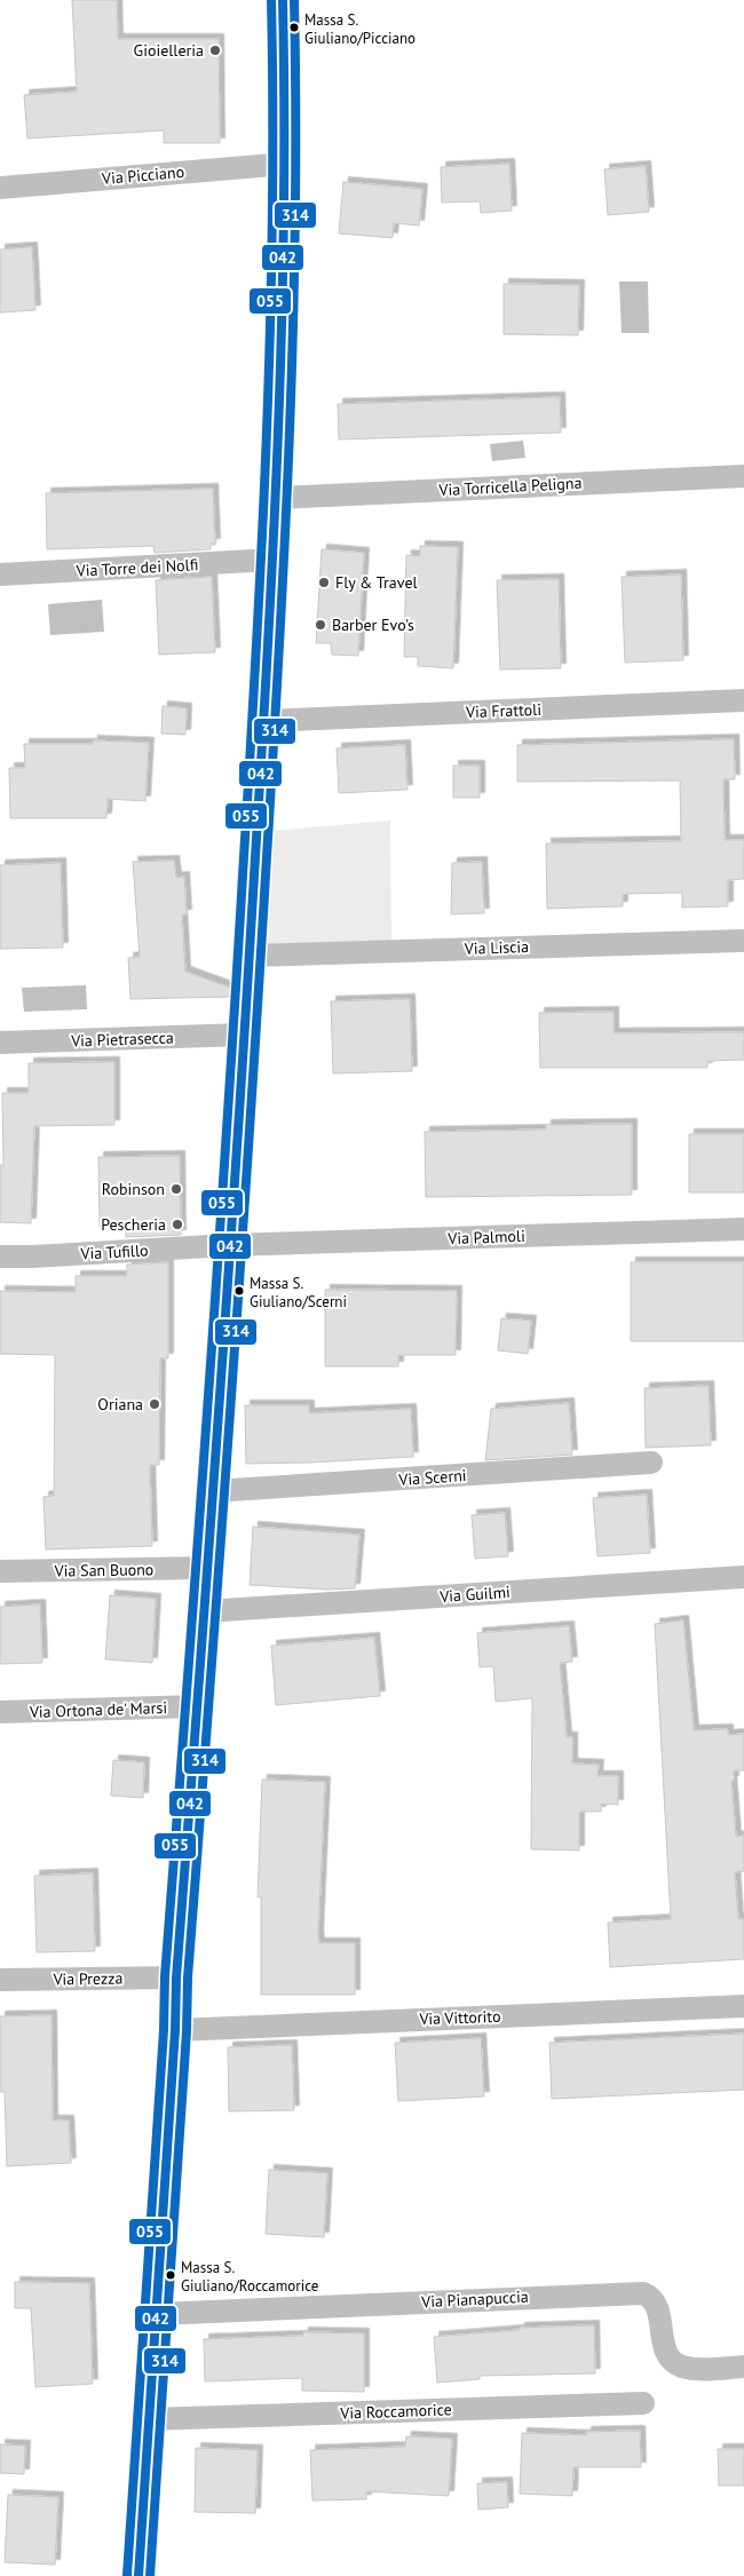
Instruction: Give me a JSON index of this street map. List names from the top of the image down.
{
  "streets": {
    "street": [
      "Via Picciano",
      "Via Torricella Peligna",
      "Via Torre dei Nolfi",
      "Via Frattoli",
      "Via Liscia",
      "Via Pietrasecca",
      "Via Palmoli",
      "Via Tufillo",
      "Via Scerni",
      "Via San Buono",
      "Via Guilmi",
      "Via Ortona de' Marsi",
      "Via Prezza",
      "Via Vittorito",
      "Via Pianapuccia",
      "Via Roccamorice"
    ]
  },
  "crossings": [
    ["Via Palmoli", "Via Tufillo"]
  ],
  "places": [
    "Massa S. Giuliano/Picciano",
    "Gioielleria",
    "Fly & Travel",
    "Barber Evo's",
    "Robinson",
    "Pescheria",
    "Massa S. Giuliano/Scerni",
    "Oriana",
    "Massa S. Giuliano/Roccamorice"
  ],
  "lines": ["transit line 042", "transit line 314", "transit line 055"]
}
